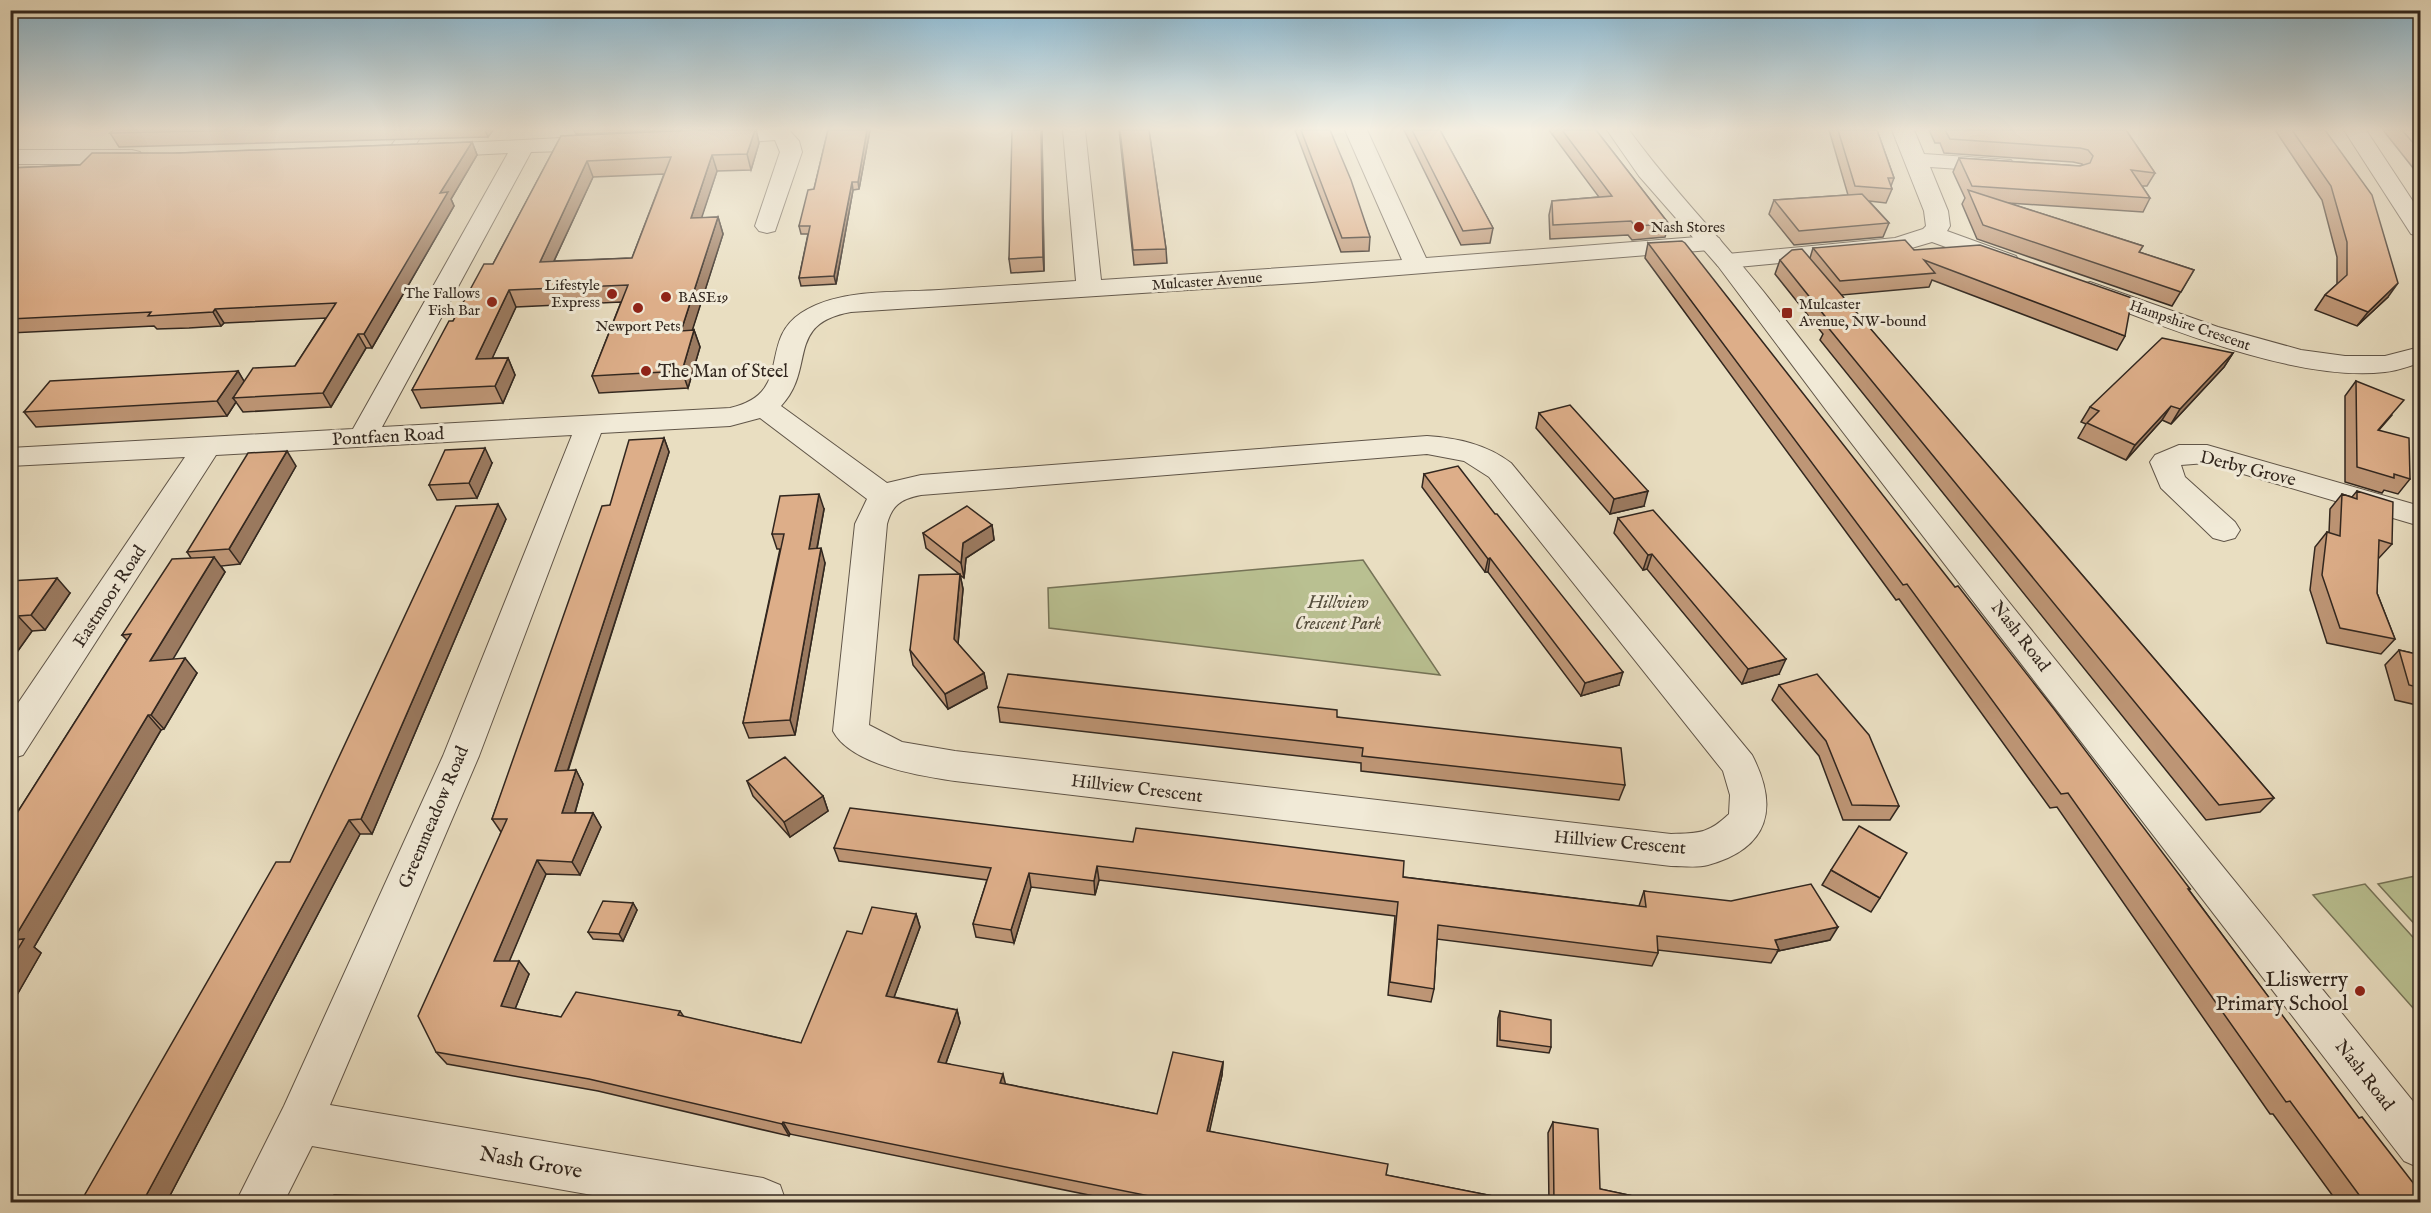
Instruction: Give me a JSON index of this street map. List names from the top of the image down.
{
  "streets": {
    "street": [
      "Mulcaster Avenue",
      "Hampshire Crescent",
      "Pontfaen Road",
      "Derby Grove",
      "Eastmoor Road",
      "Nash Road",
      "Hillview Crescent",
      "Greenmeadow Road",
      "Nash Grove"
    ]
  },
  "crossings": [
    ["Mulcaster Avenue", "Pontfaen Road"],
    ["Mulcaster Avenue", "Nash Road"],
    ["Pontfaen Road", "Eastmoor Road"],
    ["Pontfaen Road", "Greenmeadow Road"],
    ["Greenmeadow Road", "Nash Grove"]
  ],
  "parks": ["Hillview Crescent Park"],
  "places": {
    "other": [
      "Nash Stores",
      "Lifestyle Express",
      "BASE19",
      "The Fallows Fish Bar",
      "Newport Pets",
      "The Man of Steel",
      "Lliswerry Primary School"
    ],
    "transit": ["Mulcaster Avenue, NW-bound"]
  }
}
